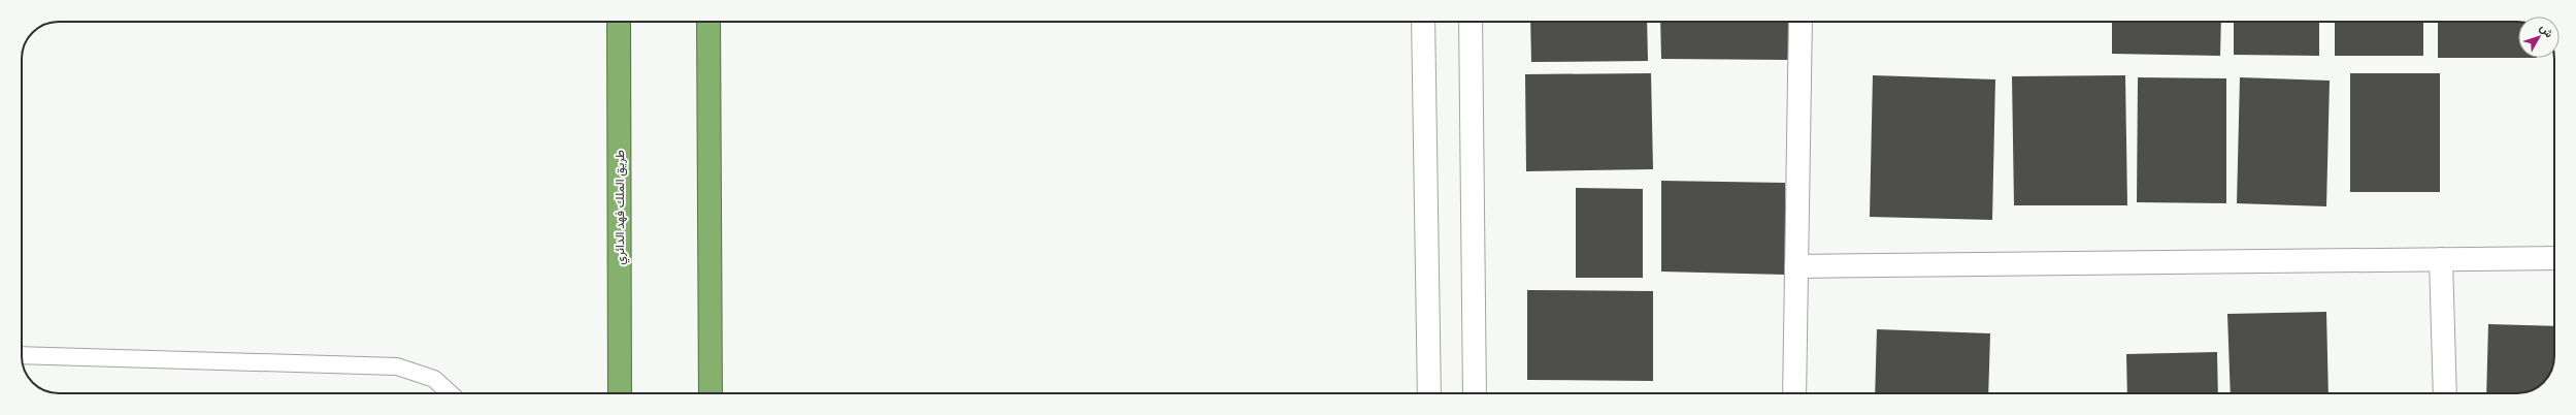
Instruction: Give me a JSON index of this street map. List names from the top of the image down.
{
  "streets": {
    "highway": ["طريق الملك فهد الدائري"]
  },
  "north": "top right"
}
